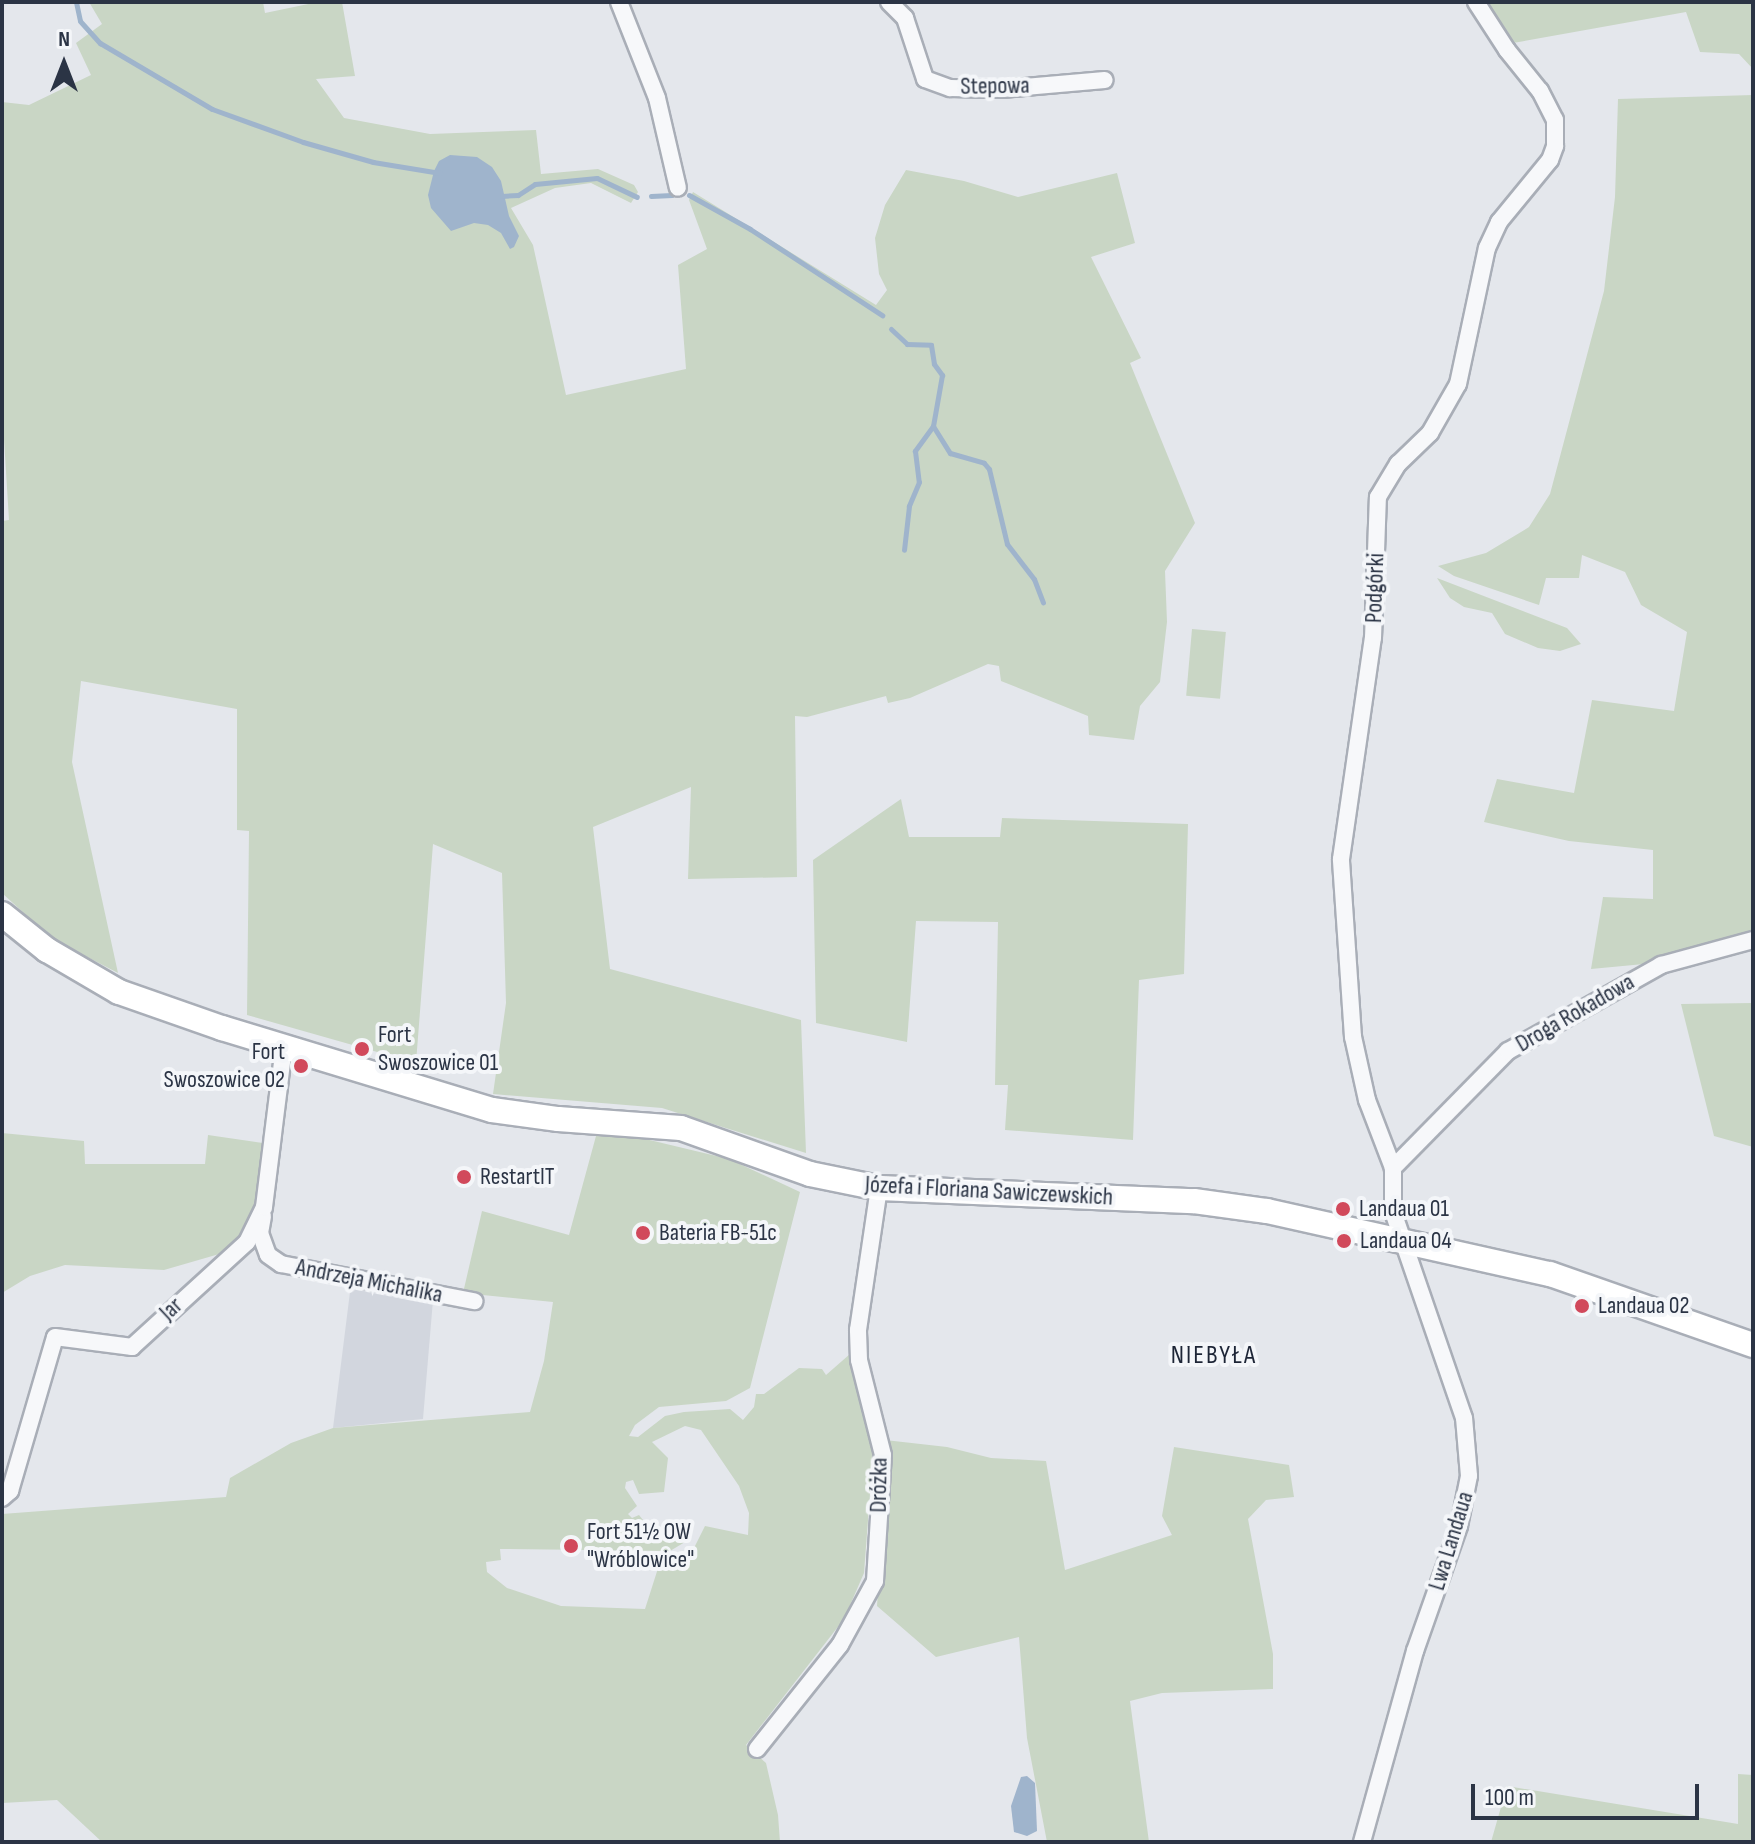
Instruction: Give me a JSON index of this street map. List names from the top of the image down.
{
  "streets": {
    "street": [
      "Stepowa",
      "Podgórki",
      "Droga Rokadowa",
      "Józefa i Floriana Sawiczewskich",
      "Andrzeja Michalika",
      "Jar",
      "Dróżka",
      "Lwa Landaua"
    ]
  },
  "crossings": [
    ["Podgórki", "Droga Rokadowa"],
    ["Podgórki", "Józefa i Floriana Sawiczewskich"],
    ["Podgórki", "Lwa Landaua"],
    ["Józefa i Floriana Sawiczewskich", "Jar"],
    ["Józefa i Floriana Sawiczewskich", "Dróżka"],
    ["Józefa i Floriana Sawiczewskich", "Lwa Landaua"],
    ["Andrzeja Michalika", "Jar"]
  ],
  "districts": ["NIEBYŁA"],
  "places": [
    "Fort Swoszowice 01",
    "Fort Swoszowice 02",
    "RestartIT",
    "Landaua 01",
    "Bateria FB-51c",
    "Landaua 04",
    "Landaua 02",
    "Fort 51½ OW \"Wróblowice\""
  ],
  "scale_bar": "100 m",
  "north": "top"
}
